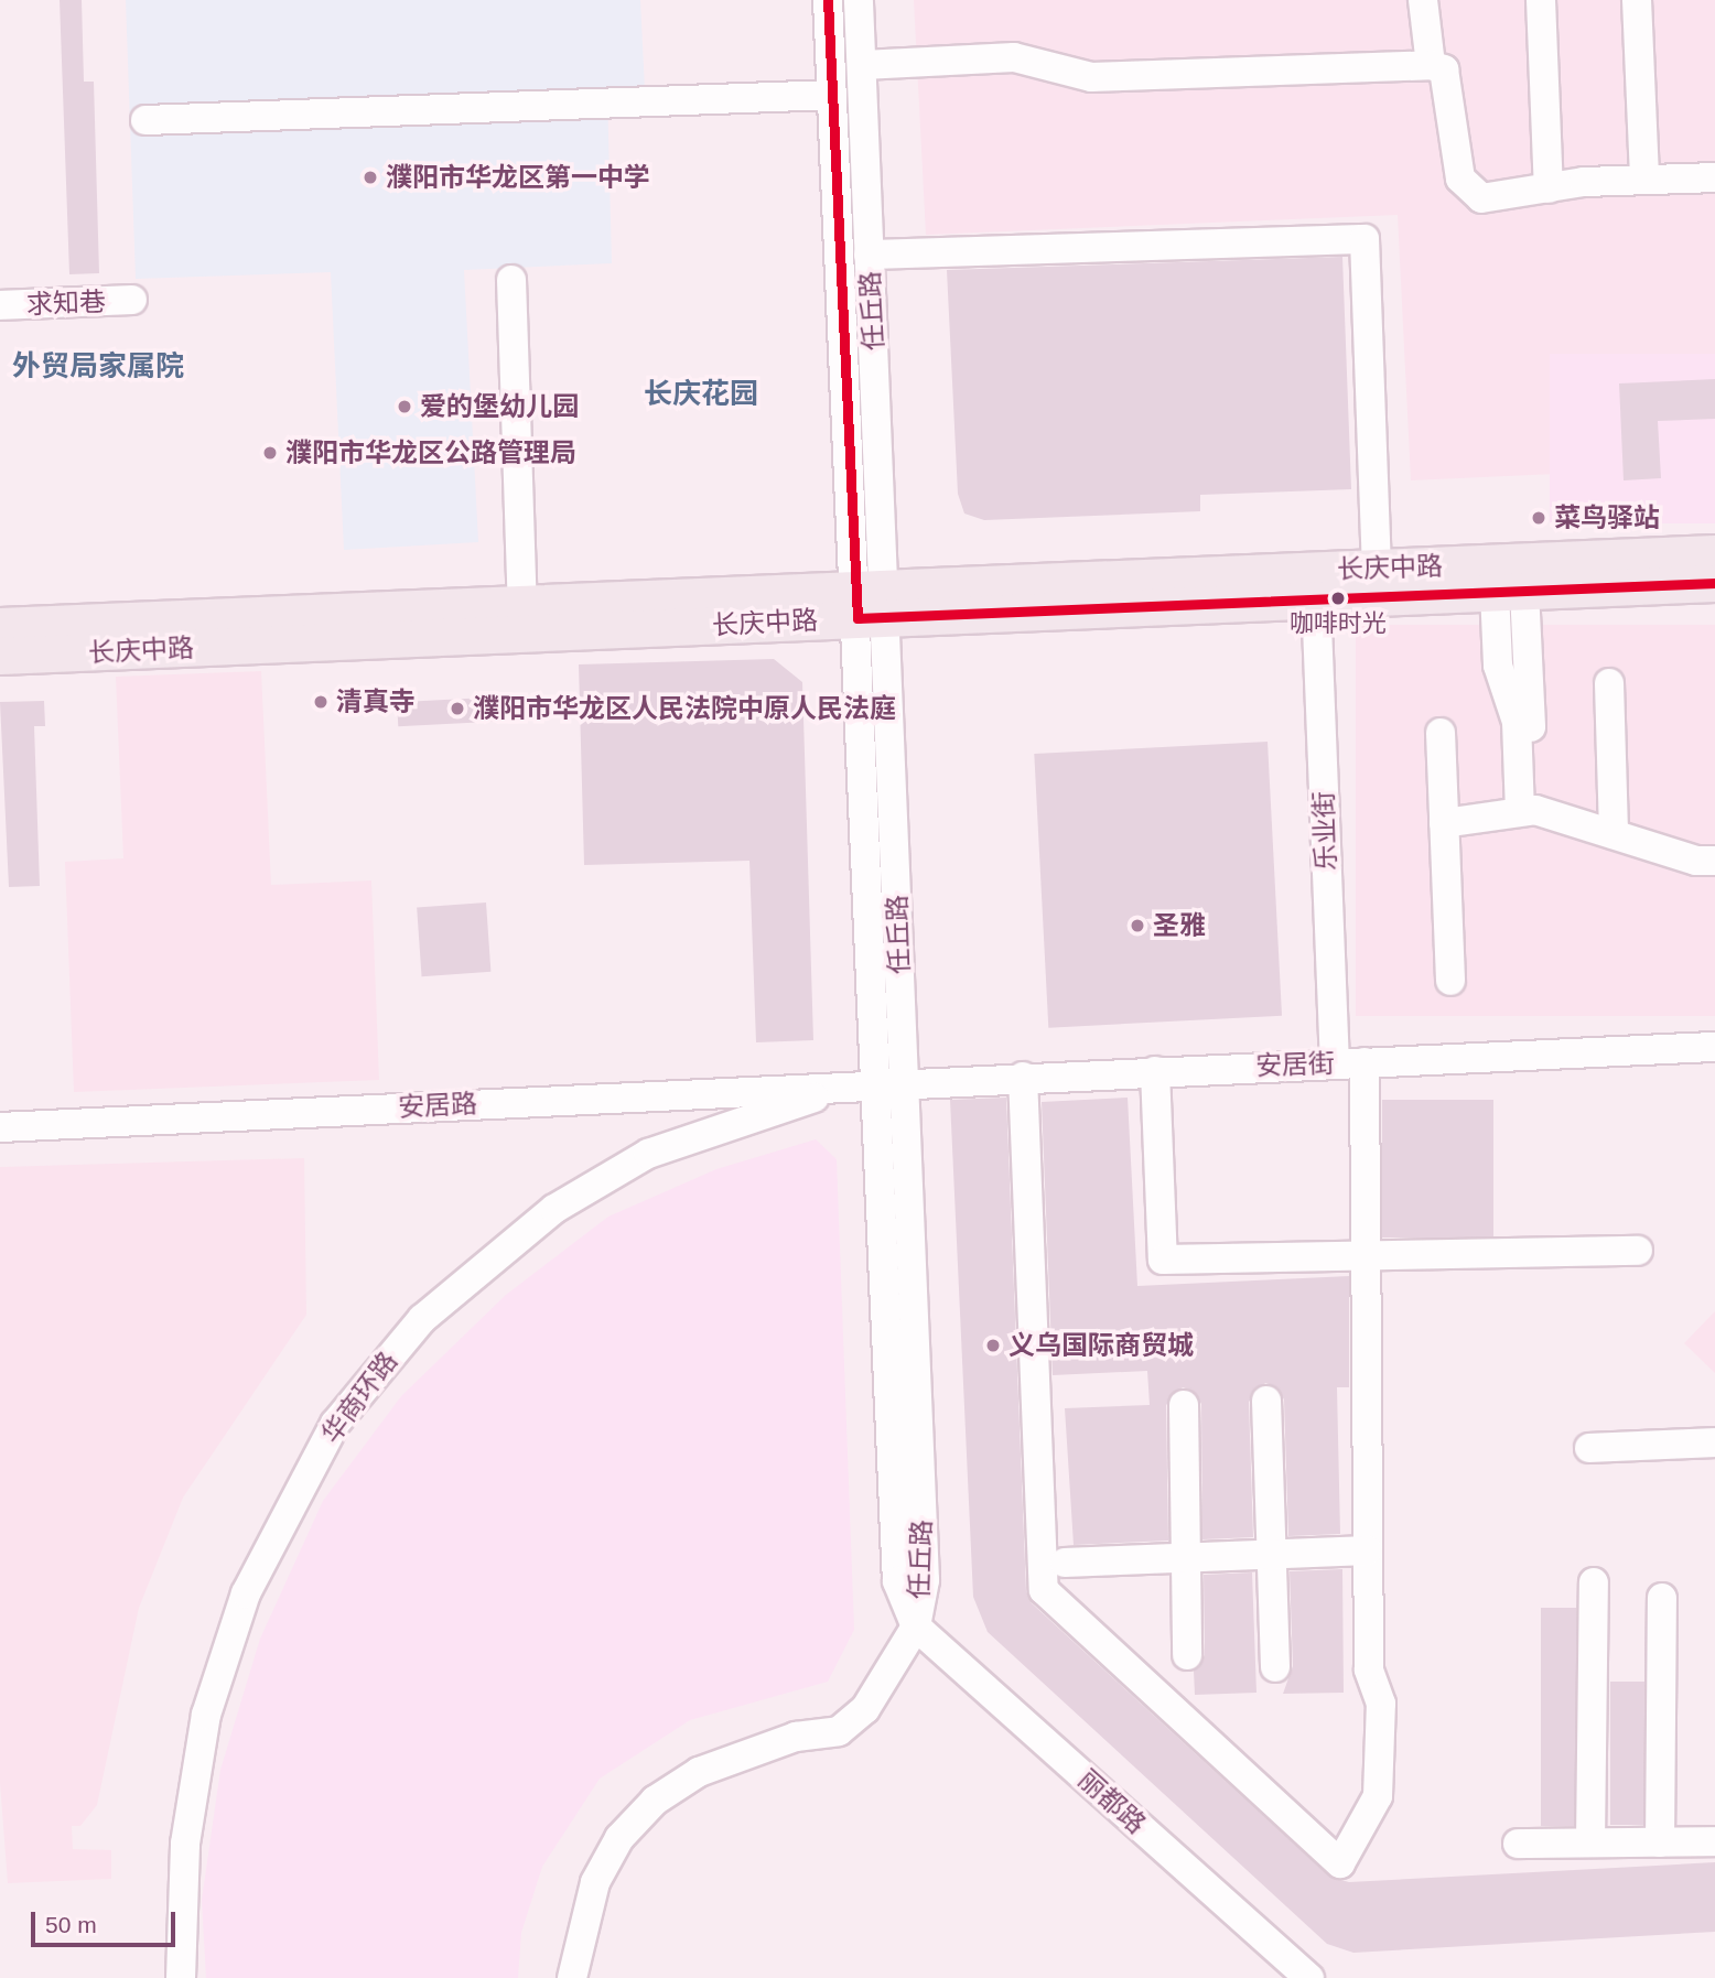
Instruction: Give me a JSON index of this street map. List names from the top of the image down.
{
  "streets": {
    "main road": ["长庆中路"],
    "street": [
      "求知巷",
      "任丘路",
      "乐业街",
      "安居街",
      "安居路",
      "华商环路",
      "丽都路"
    ]
  },
  "crossings": [
    ["任丘路", "长庆中路"],
    ["任丘路", "安居街"],
    ["任丘路", "安居路"],
    ["任丘路", "华商环路"],
    ["任丘路", "丽都路"],
    ["长庆中路", "乐业街"],
    ["乐业街", "安居街"],
    ["安居街", "安居路"],
    ["安居街", "华商环路"],
    ["安居路", "华商环路"]
  ],
  "districts": ["外贸局家属院", "长庆花园"],
  "places": [
    "濮阳市华龙区第一中学",
    "爱的堡幼儿园",
    "濮阳市华龙区公路管理局",
    "菜鸟驿站",
    "咖啡时光",
    "清真寺",
    "濮阳市华龙区人民法院中原人民法庭",
    "圣雅",
    "义乌国际商贸城"
  ],
  "scale_bar": "50 m"
}
